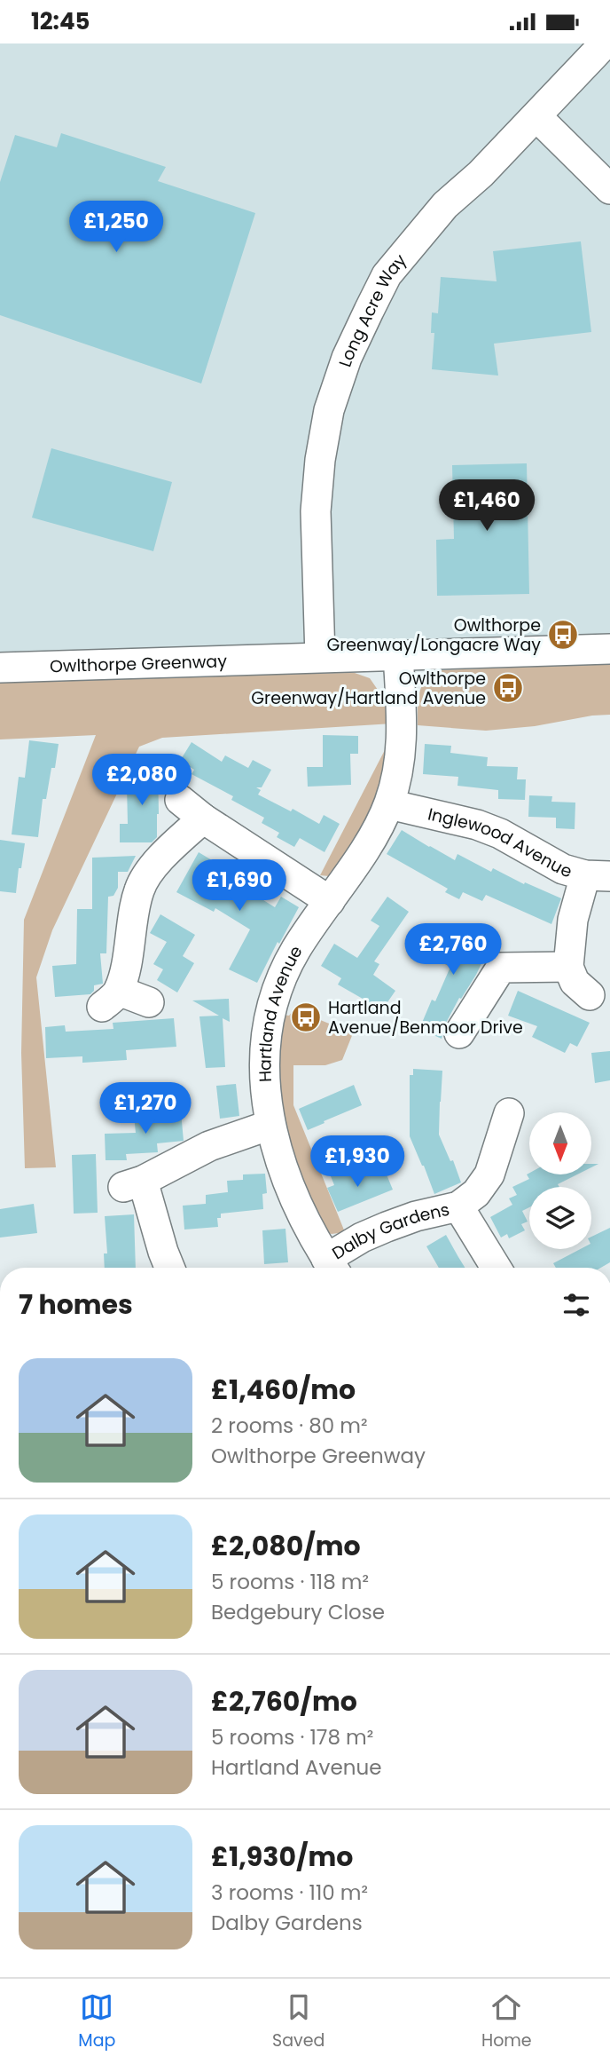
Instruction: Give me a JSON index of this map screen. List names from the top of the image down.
{
  "streets": {
    "street": [
      "Long Acre Way",
      "Owlthorpe Greenway",
      "Inglewood Avenue",
      "Hartland Avenue",
      "Dalby Gardens"
    ]
  },
  "crossings": [
    ["Long Acre Way", "Owlthorpe Greenway"],
    ["Owlthorpe Greenway", "Hartland Avenue"],
    ["Inglewood Avenue", "Hartland Avenue"],
    ["Hartland Avenue", "Dalby Gardens"]
  ],
  "places": {
    "bus stop": ["Owlthorpe Greenway/Longacre Way", "Owlthorpe Greenway/Hartland Avenue", "Hartland Avenue/Benmoor Drive"]
  },
  "north": "bottom",
  "page": {
    "status": "12:45",
    "price": [
      "£1,250",
      "£1,460",
      "£2,080",
      "£1,690",
      "£2,760",
      "£1,270",
      "£1,930"
    ],
    "heading": "7 homes",
    "list": [
      {
        "name": "£1,460/mo",
        "note": "2 rooms · 80 m² · Owlthorpe Greenway"
      },
      {
        "name": "£2,080/mo",
        "note": "5 rooms · 118 m² · Bedgebury Close"
      },
      {
        "name": "£2,760/mo",
        "note": "5 rooms · 178 m² · Hartland Avenue"
      },
      {
        "name": "£1,930/mo",
        "note": "3 rooms · 110 m² · Dalby Gardens"
      }
    ],
    "tabs": ["Map", "Saved", "Home"]
  }
}
